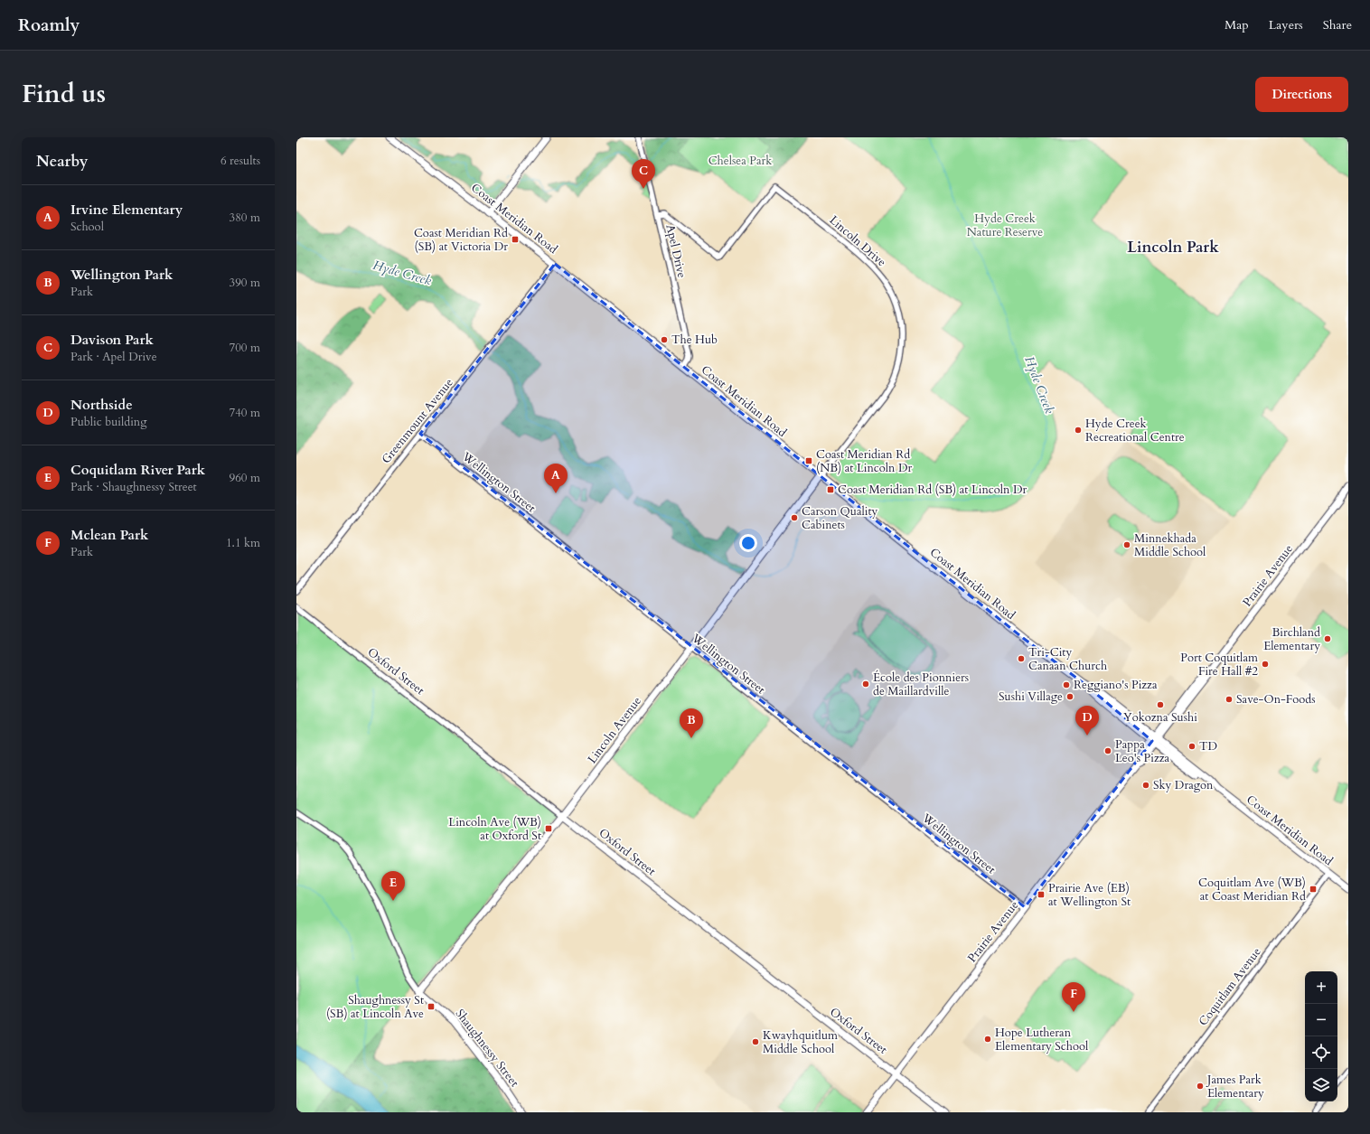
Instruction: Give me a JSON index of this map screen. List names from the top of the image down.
{
  "streets": {
    "main road": [
      "Coast Meridian Road",
      "Prairie Avenue",
      "Oxford Street",
      "Lincoln Avenue",
      "Shaughnessy Street"
    ],
    "street": [
      "Lincoln Drive",
      "Apel Drive",
      "Greenmount Avenue",
      "Wellington Street",
      "Coquitlam Avenue"
    ]
  },
  "crossings": [
    ["Coast Meridian Road", "Lincoln Drive"],
    ["Coast Meridian Road", "Apel Drive"],
    ["Coast Meridian Road", "Greenmount Avenue"],
    ["Coast Meridian Road", "Prairie Avenue"],
    ["Coast Meridian Road", "Lincoln Avenue"],
    ["Coast Meridian Road", "Coquitlam Avenue"],
    ["Lincoln Drive", "Apel Drive"],
    ["Lincoln Drive", "Lincoln Avenue"],
    ["Greenmount Avenue", "Wellington Street"],
    ["Wellington Street", "Prairie Avenue"],
    ["Wellington Street", "Lincoln Avenue"],
    ["Prairie Avenue", "Oxford Street"],
    ["Oxford Street", "Lincoln Avenue"],
    ["Lincoln Avenue", "Shaughnessy Street"]
  ],
  "districts": ["Lincoln Park"],
  "water": ["Hyde Creek"],
  "parks": ["Chelsea Park", "Hyde Creek Nature Reserve"],
  "places": {
    "transit": [
      "Coast Meridian Rd (SB) at Victoria Dr",
      "Coast Meridian Rd (NB) at Lincoln Dr",
      "Coast Meridian Rd (SB) at Lincoln Dr",
      "Lincoln Ave (WB) at Oxford St",
      "Coquitlam Ave (WB) at Coast Meridian Rd",
      "Prairie Ave (EB) at Wellington St",
      "Shaughnessy St (SB) at Lincoln Ave"
    ],
    "other": [
      "The Hub",
      "Hyde Creek Recreational Centre",
      "Carson Quality Cabinets",
      "Minnekhada Middle School",
      "Birchland Elementary",
      "Tri-City Canaan Church",
      "Port Coquitlam Fire Hall #2",
      "École des Pionniers de Maillardville",
      "Reggiano's Pizza",
      "Sushi Village",
      "Save-On-Foods",
      "Yokozna Sushi",
      "TD",
      "Pappa Leo's Pizza",
      "Sky Dragon",
      "Hope Lutheran Elementary School",
      "Kwayhquitlum Middle School",
      "James Park Elementary"
    ]
  },
  "page": {
    "header": "Roamly",
    "nav": ["Map", "Layers", "Share"],
    "title": "Find us",
    "buttons": "Directions",
    "heading": ["Nearby", "6 results"],
    "pins": [
      "C",
      "A",
      "D",
      "B",
      "E",
      "F"
    ],
    "list": [
      {
        "mark": "A",
        "name": "Irvine Elementary",
        "note": "School",
        "value": "380 m"
      },
      {
        "mark": "B",
        "name": "Wellington Park",
        "note": "Park",
        "value": "390 m"
      },
      {
        "mark": "C",
        "name": "Davison Park",
        "note": "Park · Apel Drive",
        "value": "700 m"
      },
      {
        "mark": "D",
        "name": "Northside",
        "note": "Public building",
        "value": "740 m"
      },
      {
        "mark": "E",
        "name": "Coquitlam River Park",
        "note": "Park · Shaughnessy Street",
        "value": "960 m"
      },
      {
        "mark": "F",
        "name": "Mclean Park",
        "note": "Park",
        "value": "1.1 km"
      }
    ],
    "map_buttons": ["+", "−"]
  }
}
